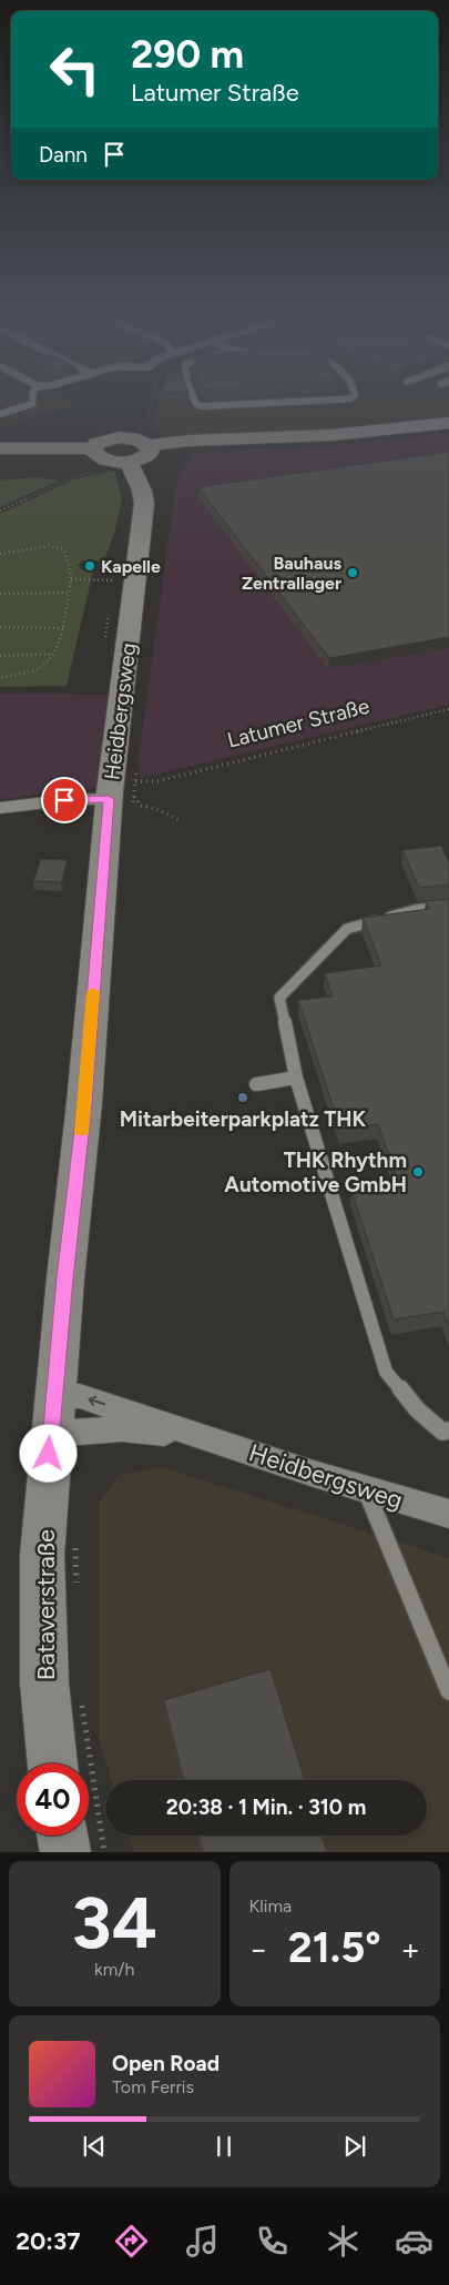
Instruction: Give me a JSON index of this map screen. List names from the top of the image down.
{
  "streets": {
    "street": ["Heidbergsweg", "Bataverstraße"],
    "path": ["Latumer Straße"]
  },
  "crossings": [
    ["Heidbergsweg", "Latumer Straße"],
    ["Heidbergsweg", "Bataverstraße"]
  ],
  "places": [
    "Kapelle",
    "Bauhaus Zentrallager",
    "Mitarbeiterparkplatz THK",
    "THK Rhythm Automotive GmbH"
  ],
  "page": {
    "turn": ["290 m", "Latumer Straße"],
    "then": "Dann",
    "limit": "40",
    "trip": "20:38 · 1 Min. · 310 m",
    "tile": [
      ["34", "km/h"],
      "Klima"
    ],
    "heat": ["−", "21.5°", "+"],
    "song": ["Open Road", "Tom Ferris"],
    "tabs": "20:37"
  }
}
